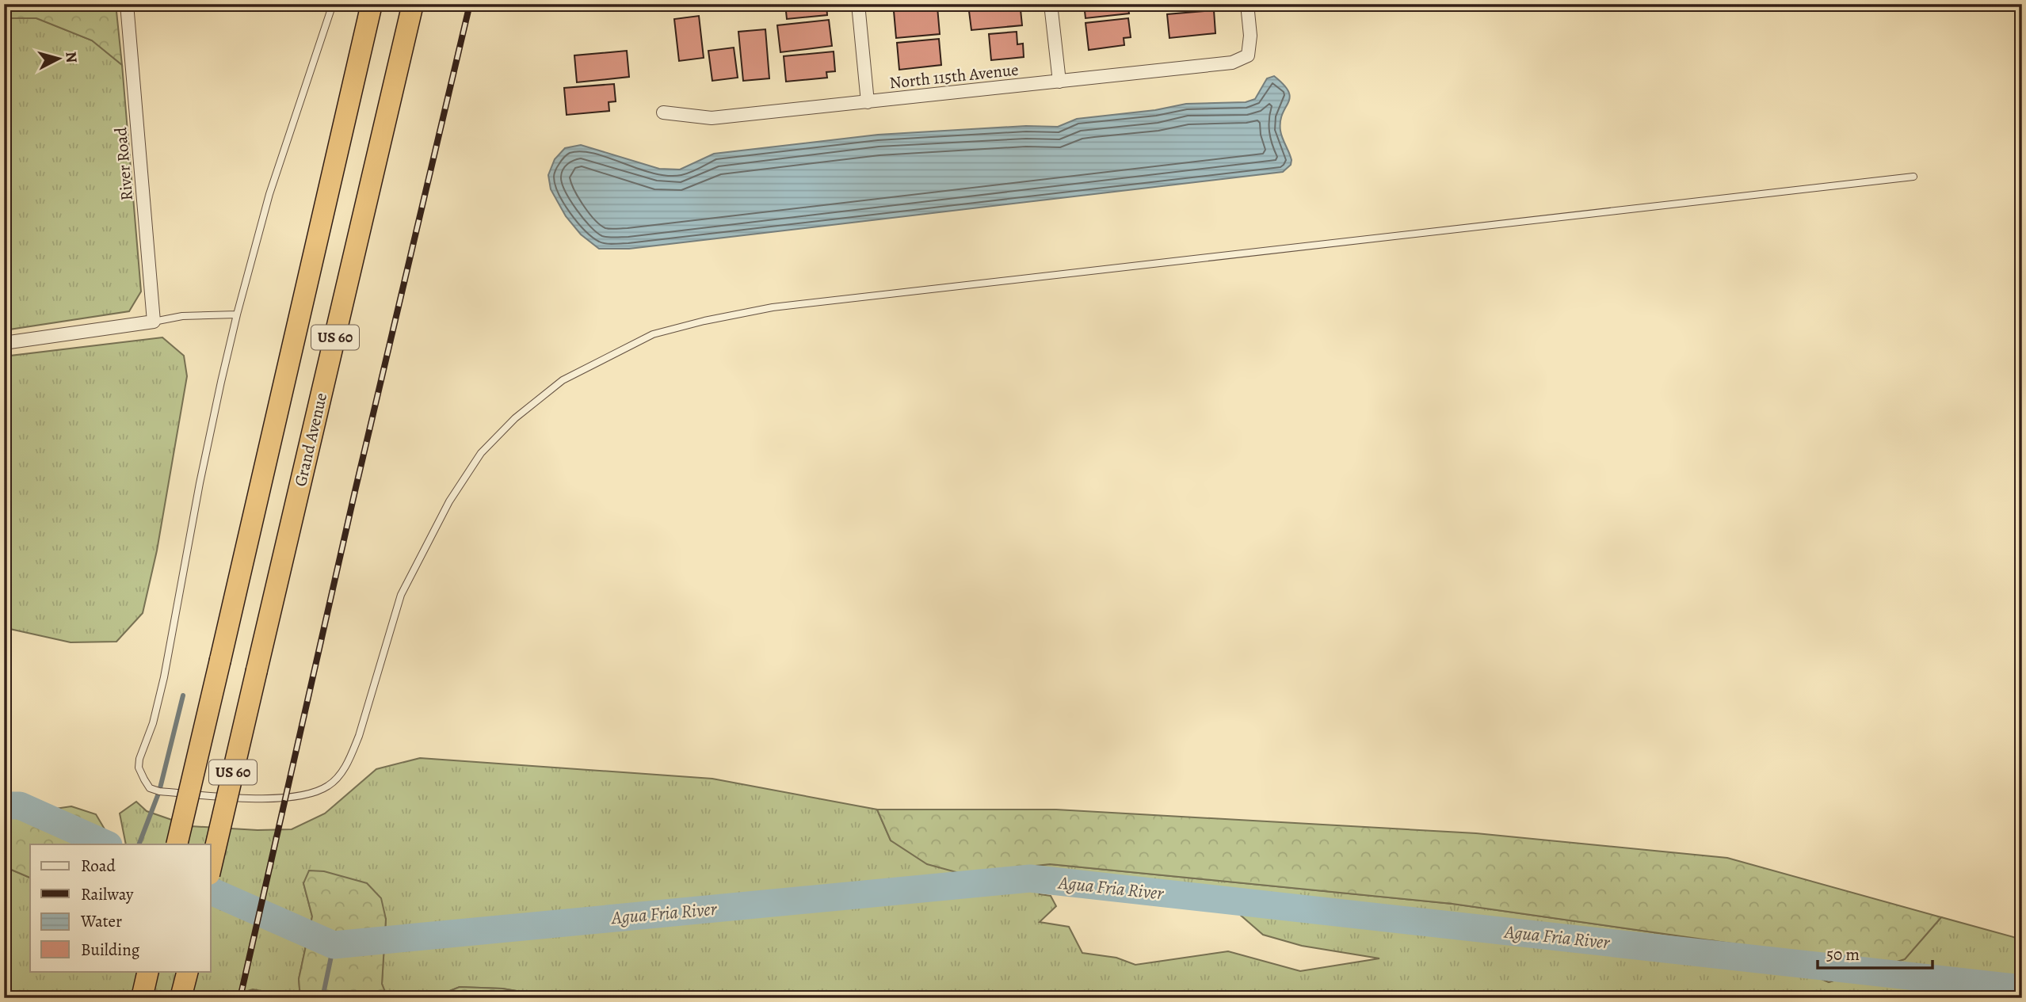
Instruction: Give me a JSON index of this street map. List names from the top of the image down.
{
  "streets": {
    "highway": ["US 60", "Grand Avenue"],
    "street": ["North 115th Avenue", "River Road"]
  },
  "water": ["Agua Fria River"],
  "legend": [
    "Road",
    "Railway",
    "Water",
    "Building"
  ],
  "scale_bar": "50 m",
  "north": "right"
}
